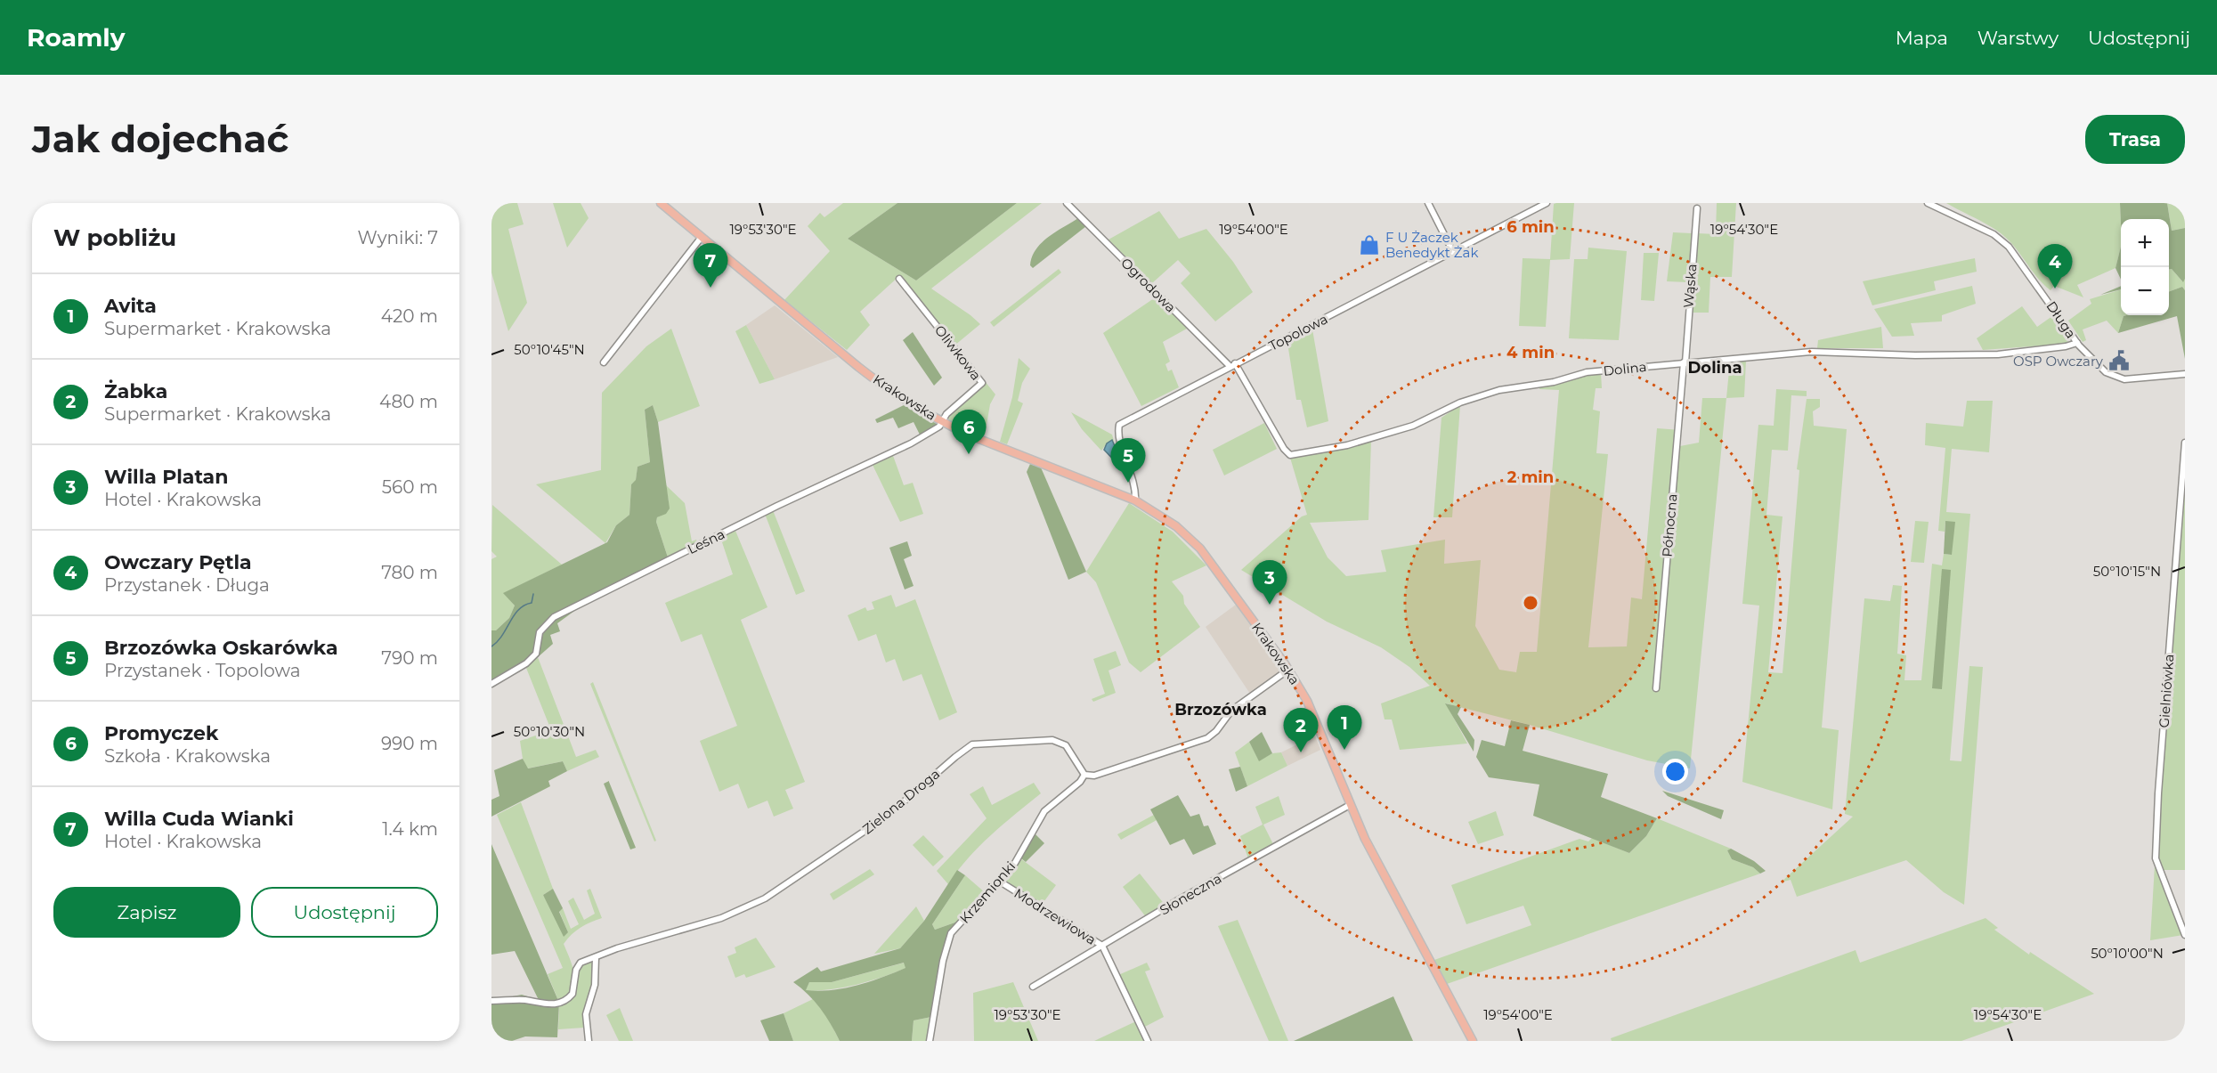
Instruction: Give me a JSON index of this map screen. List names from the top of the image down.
{
  "streets": {
    "main road": ["Krakowska"],
    "street": [
      "Ogrodowa",
      "Wąska",
      "Długa",
      "Topolowa",
      "Oliwkowa",
      "Dolina",
      "Północna",
      "Leśna",
      "Gielniówka",
      "Zielona Droga",
      "Krzemionki",
      "Słoneczna",
      "Modrzewiowa"
    ]
  },
  "crossings": [
    ["Ogrodowa", "Topolowa"],
    ["Ogrodowa", "Dolina"],
    ["Wąska", "Dolina"],
    ["Wąska", "Północna"],
    ["Długa", "Dolina"],
    ["Topolowa", "Dolina"],
    ["Topolowa", "Krakowska"],
    ["Oliwkowa", "Krakowska"],
    ["Oliwkowa", "Leśna"],
    ["Dolina", "Północna"],
    ["Krakowska", "Leśna"],
    ["Krakowska", "Słoneczna"],
    ["Zielona Droga", "Krzemionki"],
    ["Krzemionki", "Modrzewiowa"],
    ["Słoneczna", "Modrzewiowa"]
  ],
  "districts": ["Dolina", "Brzozówka"],
  "places": {
    "shop": ["F U Żaczek Benedykt Żak"],
    "public building": ["OSP Owczary"]
  },
  "page": {
    "header": "Roamly",
    "nav": ["Mapa", "Warstwy", "Udostępnij"],
    "buttons": [
      "Trasa",
      ["Zapisz", "Udostępnij"]
    ],
    "title": "Jak dojechać",
    "heading": ["W pobliżu", "Wyniki: 7"],
    "map_buttons": ["+", "−"],
    "pins": [
      "7",
      "4",
      "6",
      "5",
      "3",
      "1",
      "2"
    ],
    "list": [
      {
        "mark": "1",
        "name": "Avita",
        "note": "Supermarket · Krakowska",
        "value": "420 m"
      },
      {
        "mark": "2",
        "name": "Żabka",
        "note": "Supermarket · Krakowska",
        "value": "480 m"
      },
      {
        "mark": "3",
        "name": "Willa Platan",
        "note": "Hotel · Krakowska",
        "value": "560 m"
      },
      {
        "mark": "4",
        "name": "Owczary Pętla",
        "note": "Przystanek · Długa",
        "value": "780 m"
      },
      {
        "mark": "5",
        "name": "Brzozówka Oskarówka",
        "note": "Przystanek · Topolowa",
        "value": "790 m"
      },
      {
        "mark": "6",
        "name": "Promyczek",
        "note": "Szkoła · Krakowska",
        "value": "990 m"
      },
      {
        "mark": "7",
        "name": "Willa Cuda Wianki",
        "note": "Hotel · Krakowska",
        "value": "1.4 km"
      }
    ]
  },
  "coordinates": [
    "19°53'30\"E",
    "19°54'00\"E",
    "19°54'30\"E",
    "50°10'45\"N",
    "50°10'15\"N",
    "50°10'30\"N",
    "50°10'00\"N"
  ],
  "rings": ["6 min", "4 min", "2 min"]
}
